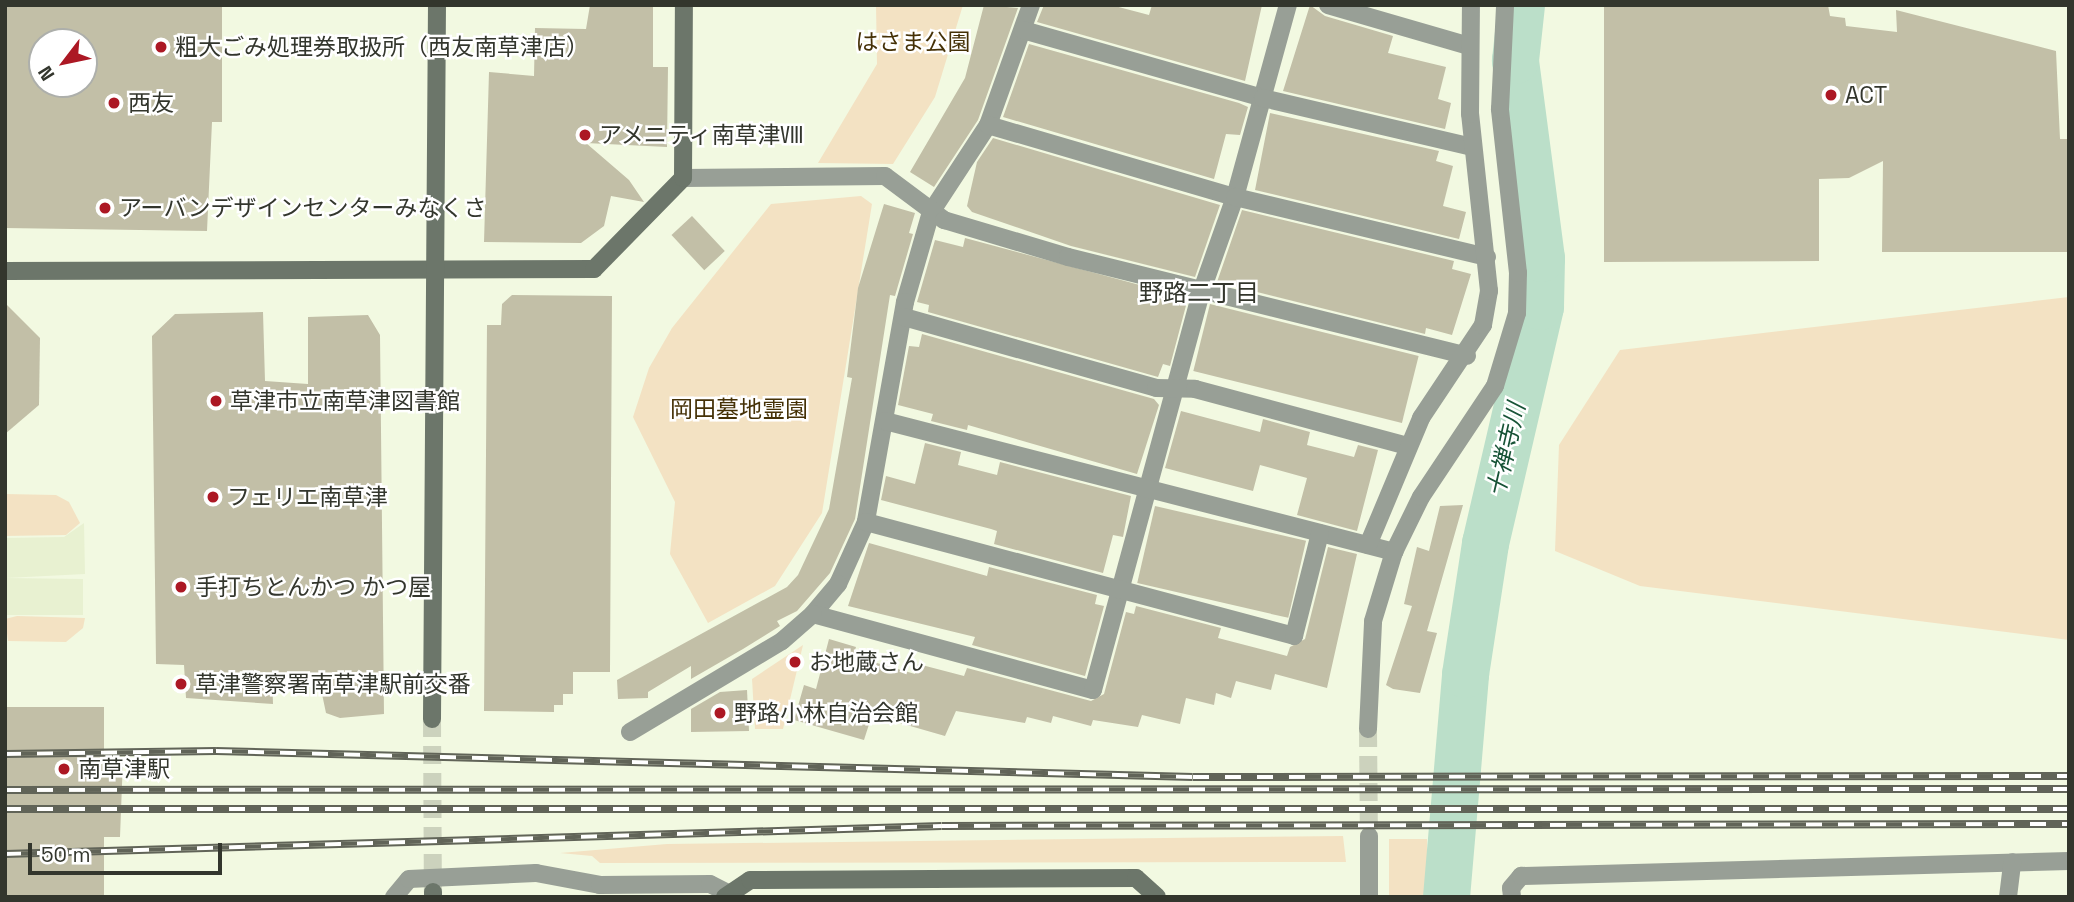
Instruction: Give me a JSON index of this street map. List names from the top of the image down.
{
  "districts": ["野路二丁目"],
  "water": ["十禅寺川"],
  "parks": ["はさま公園", "岡田墓地霊園"],
  "places": [
    "粗大ごみ処理券取扱所（西友南草津店）",
    "ACT",
    "西友",
    "アメニティ南草津Ⅷ",
    "アーバンデザインセンターみなくさ",
    "草津市立南草津図書館",
    "フェリエ南草津",
    "手打ちとんかつ かつ屋",
    "お地蔵さん",
    "草津警察署南草津駅前交番",
    "野路小林自治会館",
    "南草津駅"
  ],
  "scale_bar": "50 m",
  "north": "bottom left"
}
